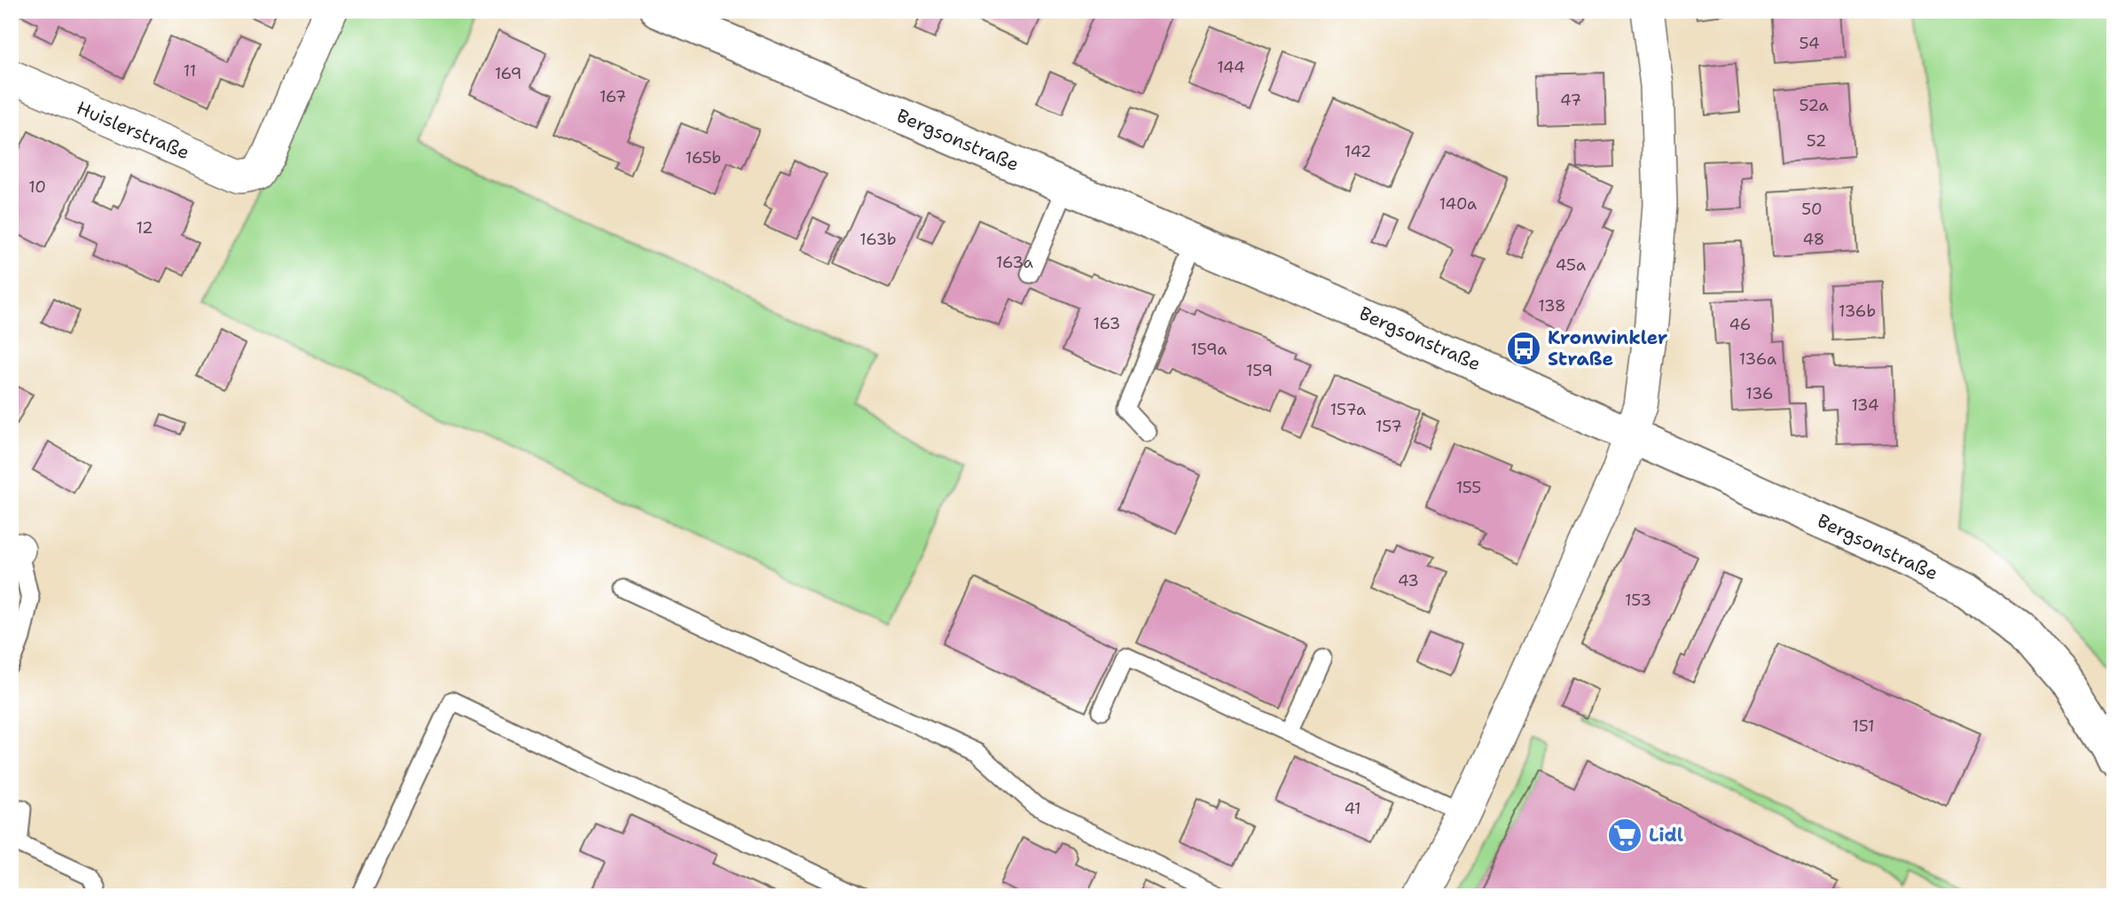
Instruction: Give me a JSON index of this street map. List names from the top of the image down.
{
  "streets": {
    "street": ["Huislerstraße", "Bergsonstraße"]
  },
  "places": {
    "bus stop": ["Kronwinkler Straße"],
    "supermarket": ["Lidl"]
  },
  "house_numbers": [
    "54",
    "144",
    "11",
    "169",
    "167",
    "47",
    "52a",
    "52",
    "142",
    "165b",
    "10",
    "140a",
    "50",
    "12",
    "163b",
    "48",
    "163a",
    "45a",
    "138",
    "136b",
    "163",
    "46",
    "159a",
    "136a",
    "159",
    "136",
    "134",
    "157a",
    "157",
    "155",
    "43",
    "153",
    "151",
    "41"
  ]
}
